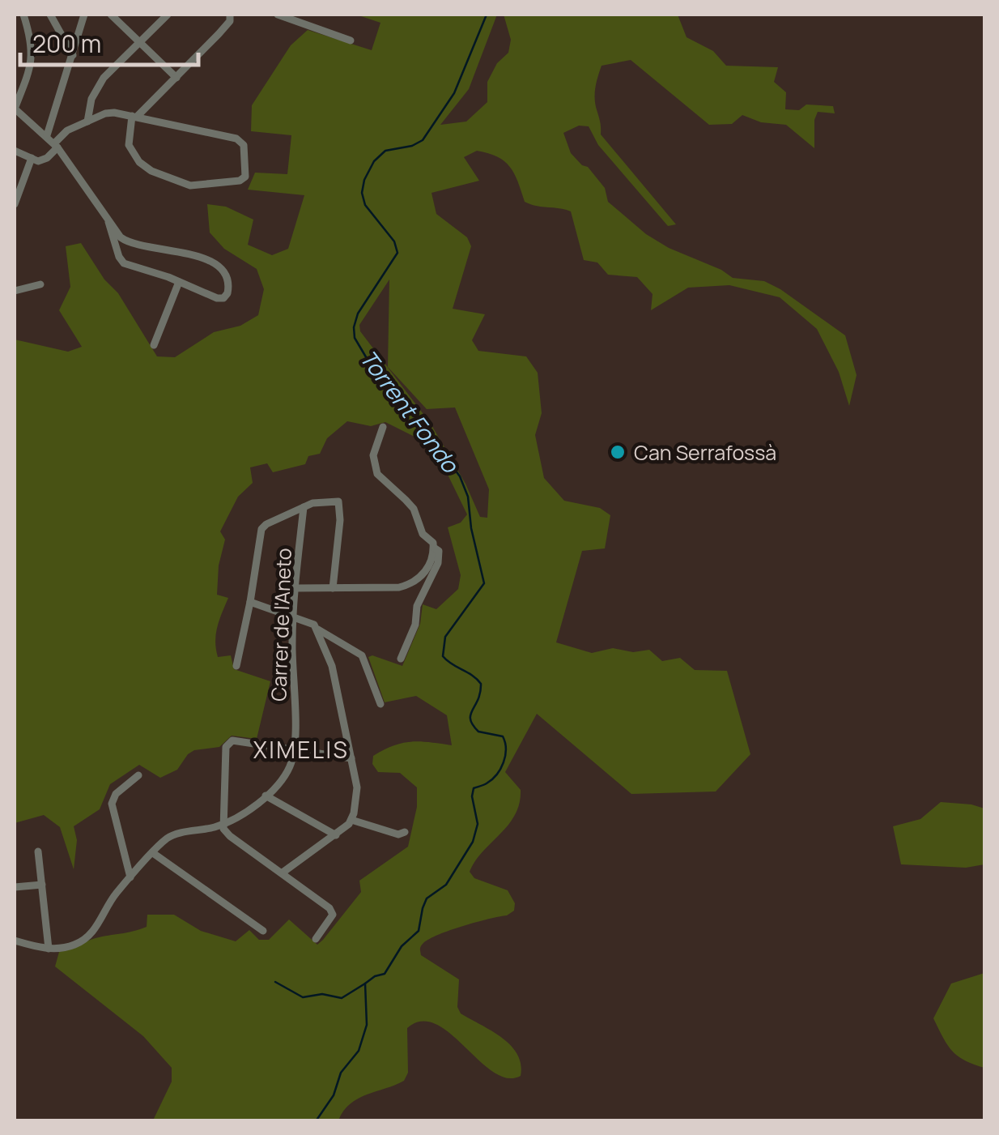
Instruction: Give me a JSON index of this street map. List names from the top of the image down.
{
  "streets": {
    "street": ["Carrer de l'Aneto"]
  },
  "districts": ["XIMELIS"],
  "water": ["Torrent Fondo"],
  "places": ["Can Serrafossà"],
  "scale_bar": "200 m"
}
